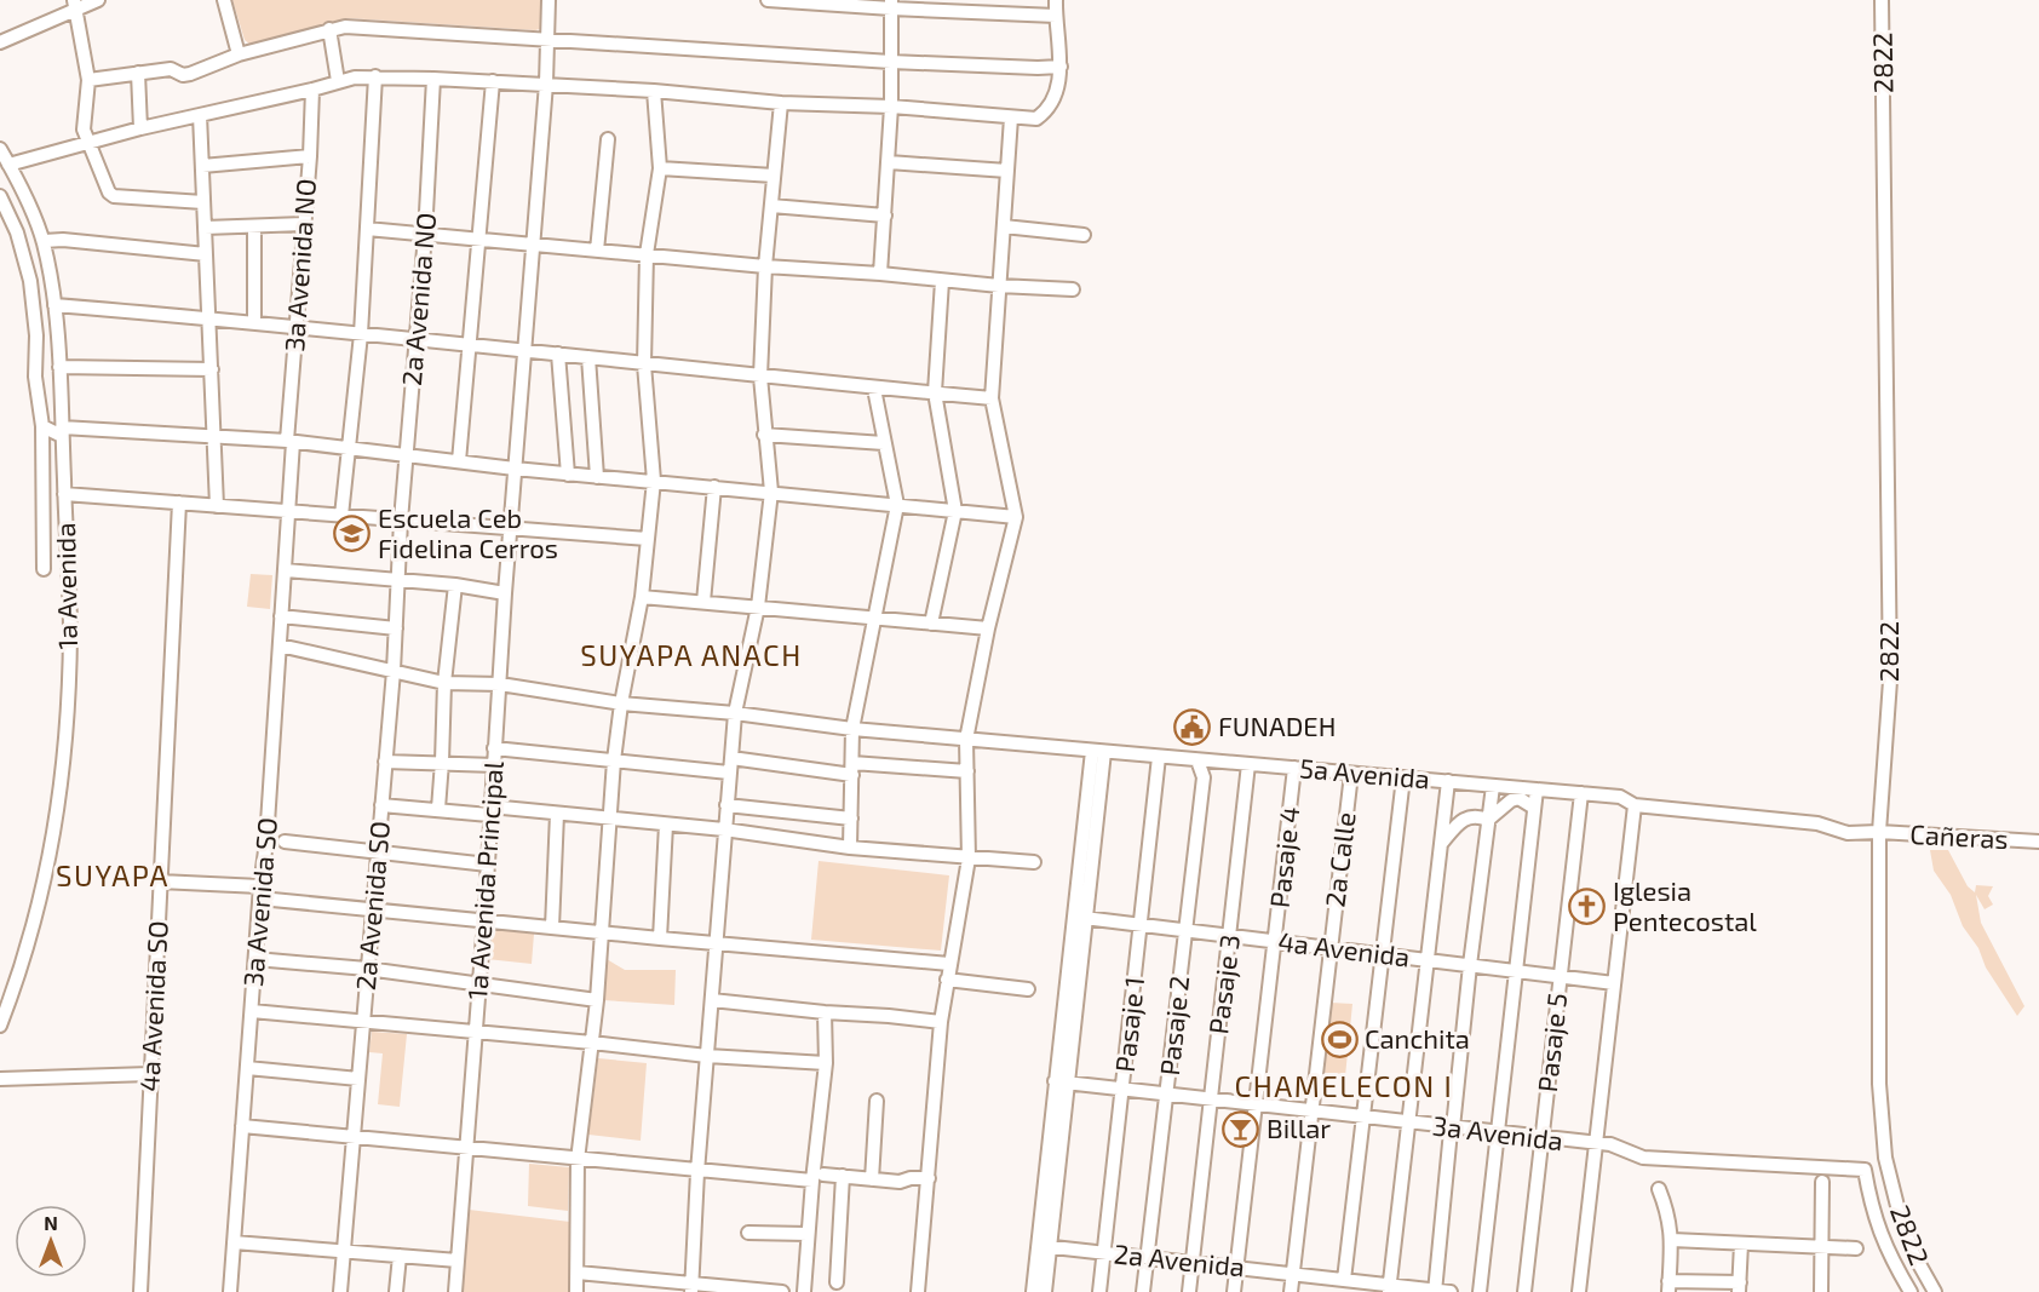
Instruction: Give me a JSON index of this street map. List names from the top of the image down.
{
  "streets": {
    "street": [
      "2822",
      "3a Avenida NO",
      "2a Avenida NO",
      "1a Avenida",
      "5a Avenida",
      "Cañeras",
      "Pasaje 4",
      "2a Calle",
      "1a Avenida Principal",
      "3a Avenida SO",
      "2a Avenida SO",
      "4a Avenida",
      "Pasaje 3",
      "4a Avenida SO",
      "Pasaje 1",
      "Pasaje 2",
      "Pasaje 5",
      "3a Avenida",
      "2a Avenida"
    ]
  },
  "crossings": [
    ["2822", "Cañeras"],
    ["3a Avenida NO", "3a Avenida SO"],
    ["2a Avenida NO", "2a Avenida SO"],
    ["5a Avenida", "Cañeras"],
    ["5a Avenida", "Pasaje 4"],
    ["5a Avenida", "2a Calle"],
    ["5a Avenida", "1a Avenida Principal"],
    ["5a Avenida", "3a Avenida SO"],
    ["5a Avenida", "2a Avenida SO"],
    ["5a Avenida", "Pasaje 3"],
    ["5a Avenida", "Pasaje 1"],
    ["5a Avenida", "Pasaje 2"],
    ["5a Avenida", "Pasaje 5"],
    ["Pasaje 4", "4a Avenida"],
    ["Pasaje 4", "3a Avenida"],
    ["Pasaje 4", "2a Avenida"],
    ["2a Calle", "4a Avenida"],
    ["2a Calle", "3a Avenida"],
    ["2a Calle", "2a Avenida"],
    ["4a Avenida", "Pasaje 3"],
    ["4a Avenida", "Pasaje 1"],
    ["4a Avenida", "Pasaje 2"],
    ["4a Avenida", "Pasaje 5"],
    ["Pasaje 3", "3a Avenida"],
    ["Pasaje 3", "2a Avenida"],
    ["Pasaje 1", "3a Avenida"],
    ["Pasaje 1", "2a Avenida"],
    ["Pasaje 2", "3a Avenida"],
    ["Pasaje 2", "2a Avenida"],
    ["Pasaje 5", "3a Avenida"]
  ],
  "districts": ["SUYAPA ANACH", "SUYAPA", "CHAMELECON I"],
  "places": {
    "school or university": ["Escuela Ceb Fidelina Cerros"],
    "public building": ["FUNADEH"],
    "church": ["Iglesia Pentecostal"],
    "sports": ["Canchita"],
    "bar": ["Billar"]
  },
  "north": "top"
}
